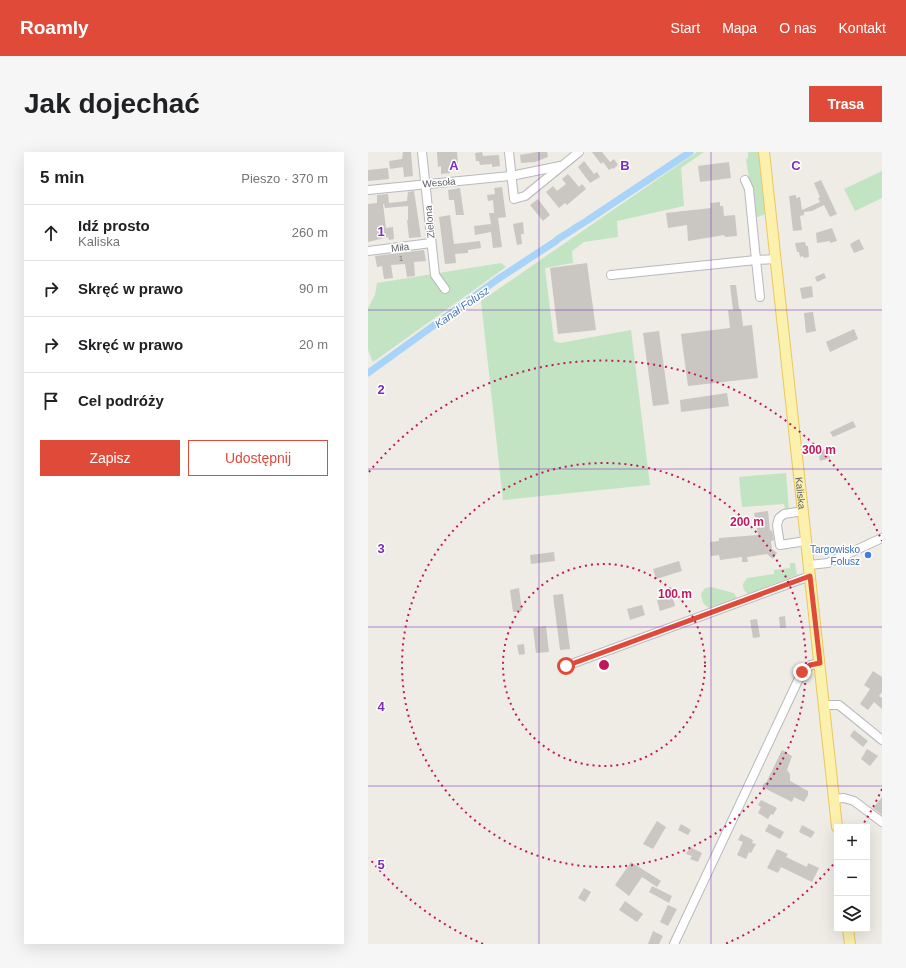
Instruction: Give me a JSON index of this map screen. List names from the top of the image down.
{
  "streets": {
    "main road": ["Kaliska"],
    "street": ["Wesoła", "Zielona", "Miła"]
  },
  "crossings": [
    ["Wesoła", "Zielona"],
    ["Zielona", "Miła"]
  ],
  "water": ["Kanał Folusz"],
  "places": ["Targowisko Folusz"],
  "house_numbers": ["1"],
  "page": {
    "header": "Roamly",
    "nav": [
      "Start",
      "Mapa",
      "O nas",
      "Kontakt"
    ],
    "buttons": [
      "Trasa",
      ["Zapisz", "Udostępnij"]
    ],
    "title": "Jak dojechać",
    "heading": ["5 min", "Pieszo · 370 m"],
    "list": [
      ["Idź prosto", "Kaliska", "260 m"],
      ["Skręć w prawo", "90 m"],
      ["Skręć w prawo", "20 m"],
      "Cel podróży"
    ],
    "map_buttons": ["+", "−"]
  },
  "grid": {
    "columns": ["A", "B", "C"],
    "rows": [
      "1",
      "2",
      "3",
      "4",
      "5"
    ]
  },
  "rings": ["300 m", "200 m", "100 m"]
}
